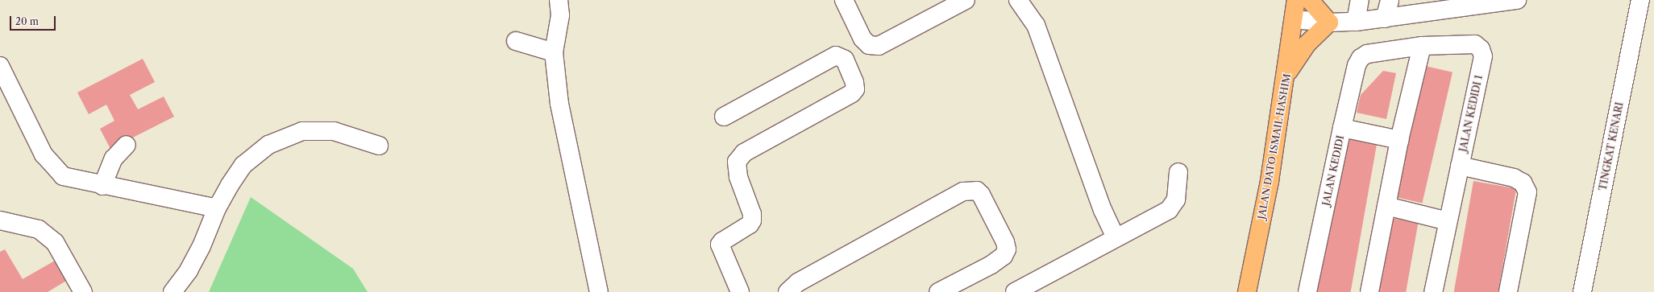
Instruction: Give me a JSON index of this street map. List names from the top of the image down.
{
  "streets": {
    "main road": ["JALAN DATO ISMAIL HASHIM"],
    "street": ["JALAN KEDIDI 1", "TINGKAT KENARI", "JALAN KEDIDI"]
  },
  "crossings": [
    ["JALAN KEDIDI 1", "JALAN KEDIDI"]
  ],
  "scale_bar": "20 m"
}
